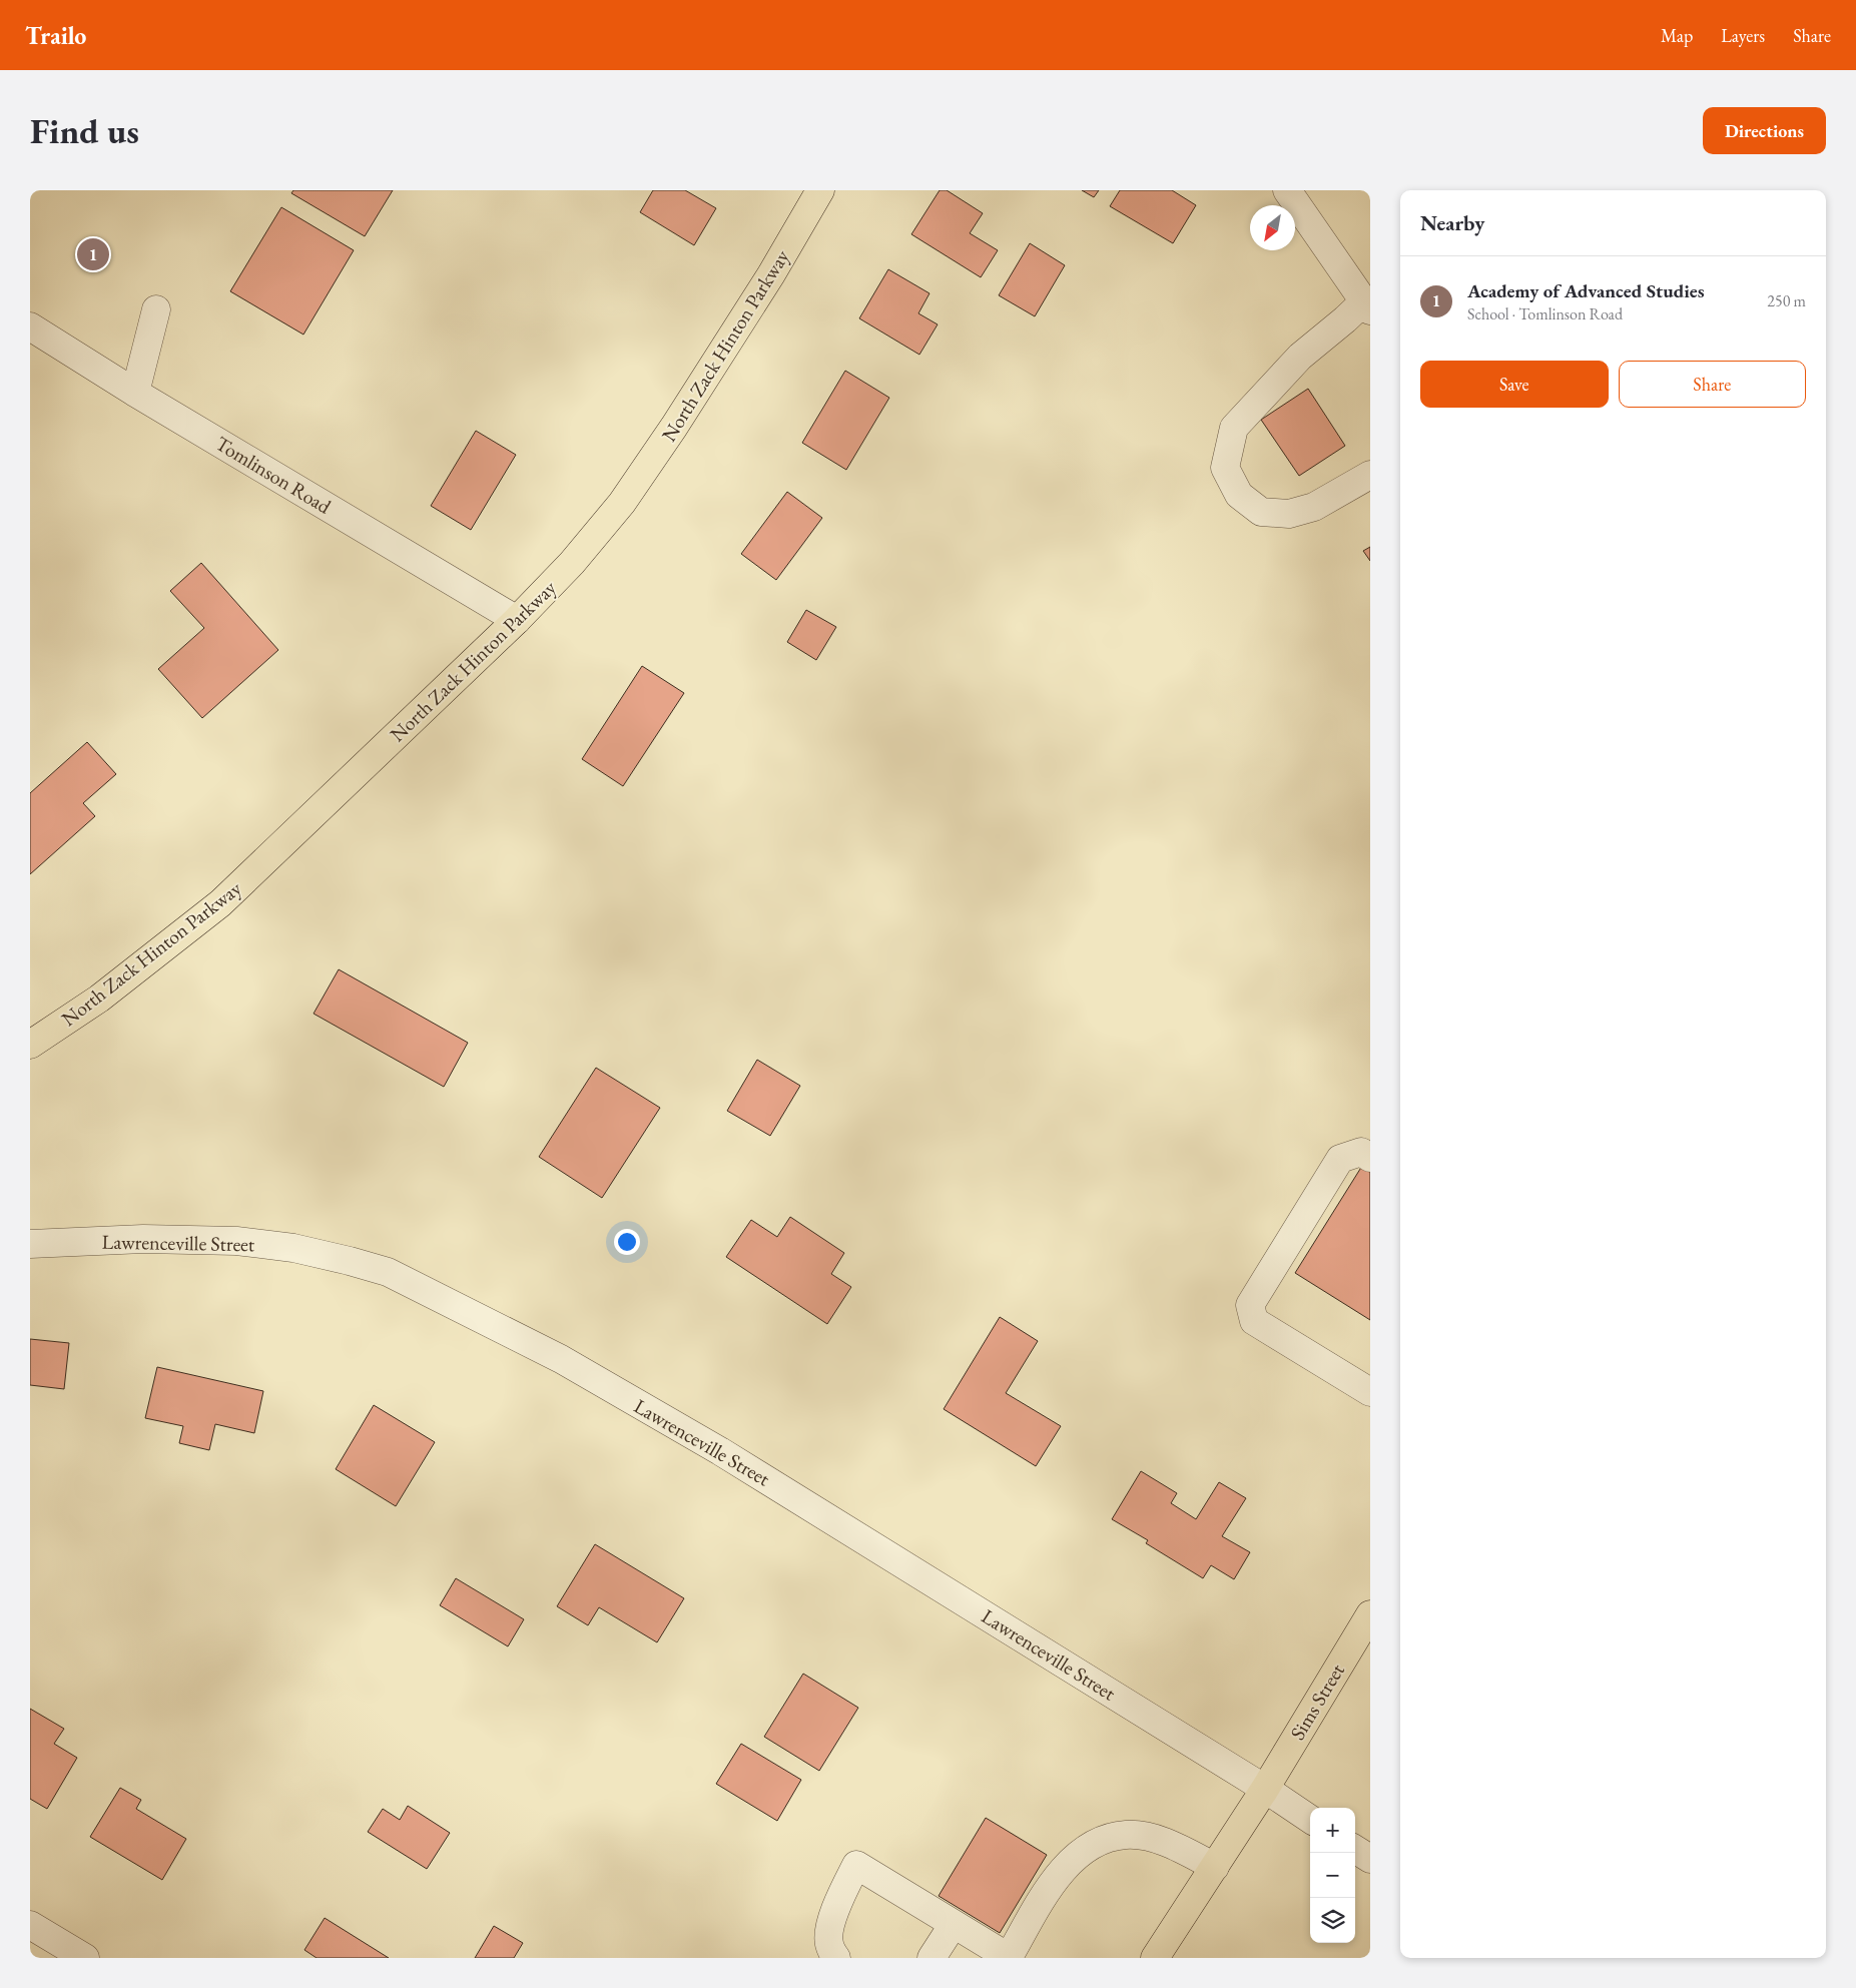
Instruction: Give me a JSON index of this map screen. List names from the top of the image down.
{
  "streets": {
    "main road": ["North Zack Hinton Parkway", "Sims Street"],
    "street": ["Tomlinson Road", "Lawrenceville Street"]
  },
  "crossings": [
    ["North Zack Hinton Parkway", "Tomlinson Road"],
    ["Lawrenceville Street", "Sims Street"]
  ],
  "north": "bottom left",
  "page": {
    "header": "Trailo",
    "nav": ["Map", "Layers", "Share"],
    "buttons": [
      "Directions",
      ["Save", "Share"]
    ],
    "title": "Find us",
    "heading": "Nearby",
    "pins": "1",
    "list": [
      {
        "mark": "1",
        "name": "Academy of Advanced Studies",
        "note": "School · Tomlinson Road",
        "value": "250 m"
      }
    ],
    "map_buttons": ["+", "−"]
  }
}
